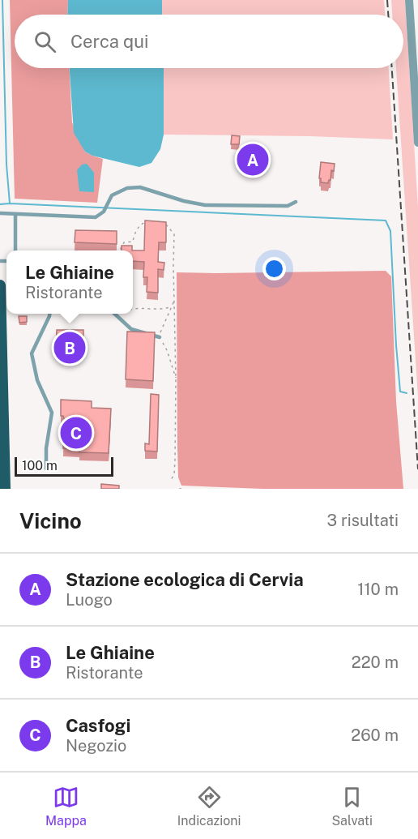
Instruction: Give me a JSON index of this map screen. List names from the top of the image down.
{
  "scale_bar": "100 m",
  "page": {
    "search": "Cerca qui",
    "pins": ["A", "B", "C"],
    "popup": ["Le Ghiaine", "Ristorante"],
    "scale": "100 m",
    "heading": ["Vicino", "3 risultati"],
    "list": [
      {
        "mark": "A",
        "name": "Stazione ecologica di Cervia",
        "note": "Luogo",
        "value": "110 m"
      },
      {
        "mark": "B",
        "name": "Le Ghiaine",
        "note": "Ristorante",
        "value": "220 m"
      },
      {
        "mark": "C",
        "name": "Casfogi",
        "note": "Negozio",
        "value": "260 m"
      }
    ],
    "nav": ["Mappa", "Indicazioni", "Salvati"]
  }
}
